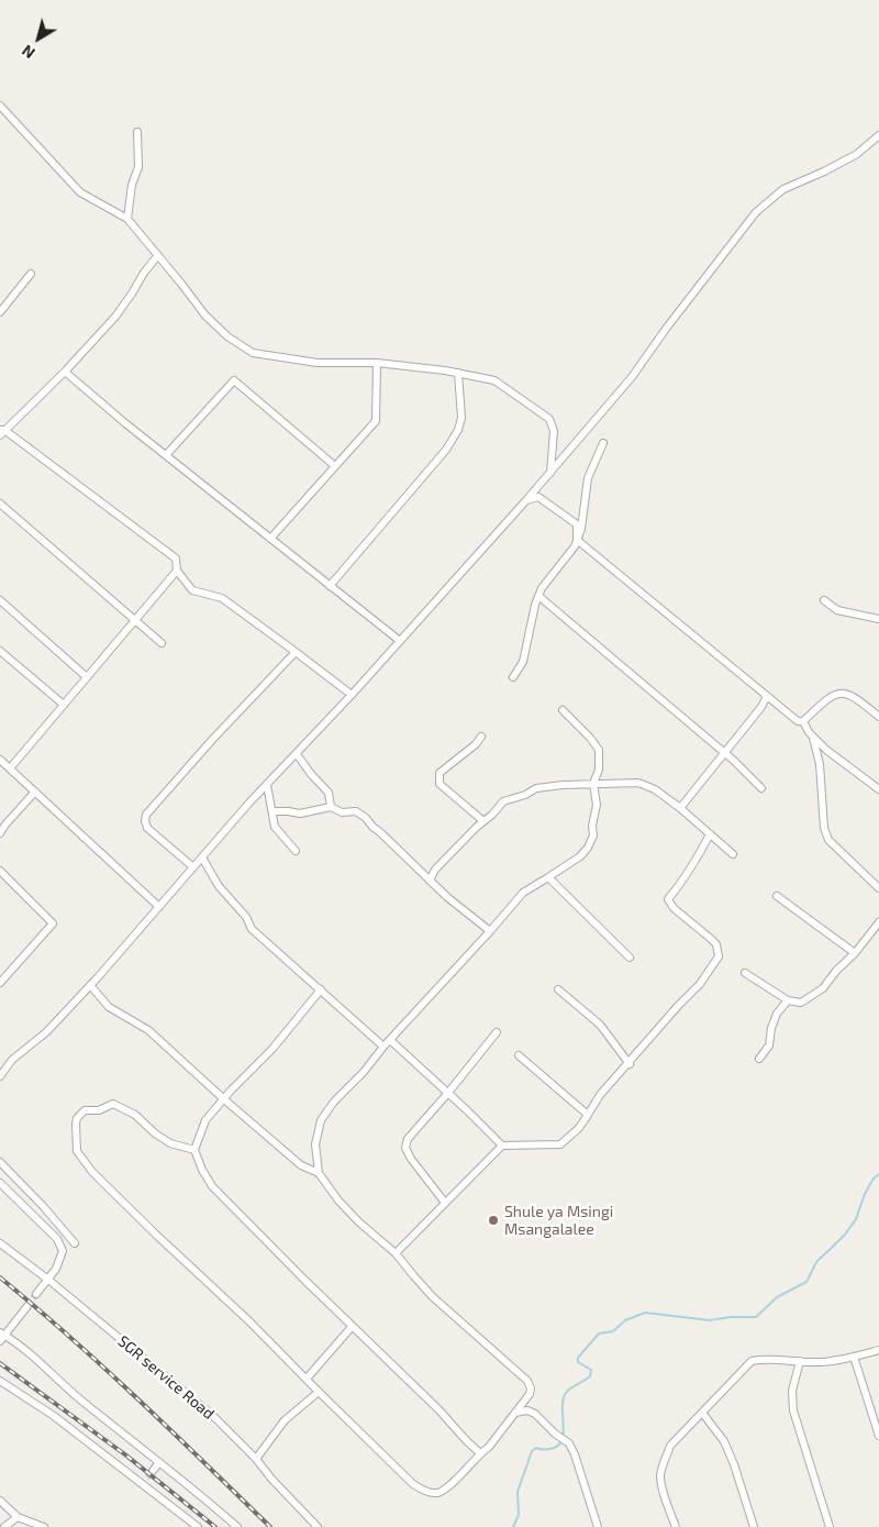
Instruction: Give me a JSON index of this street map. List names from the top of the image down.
{
  "streets": {
    "street": ["SGR service Road"]
  },
  "places": ["Shule ya Msingi Msangalalee"],
  "north": "bottom left"
}
